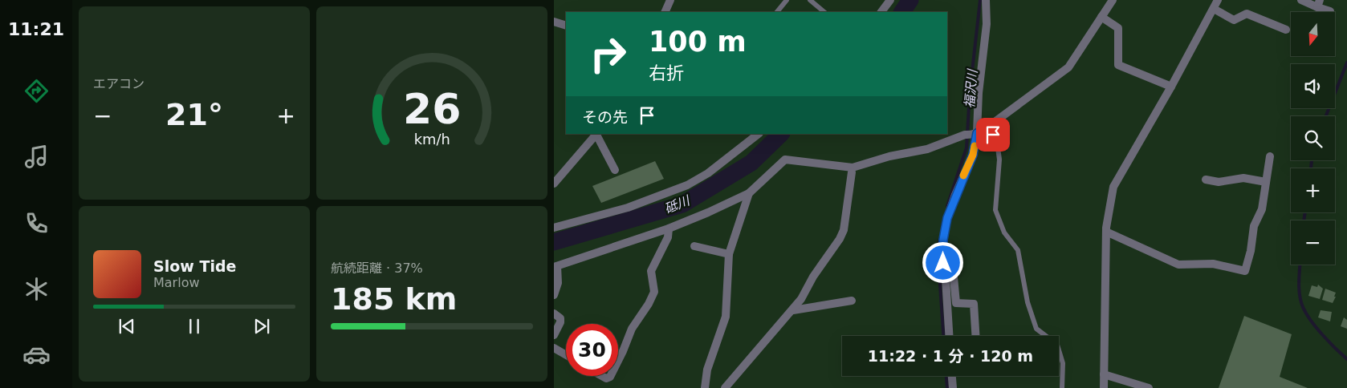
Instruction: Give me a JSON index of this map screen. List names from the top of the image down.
{
  "water": ["福沢川", "砥川"],
  "north": "bottom",
  "page": {
    "tabs": "11:21",
    "tile": [
      "エアコン",
      ["航続距離 · 37%", "185 km"]
    ],
    "map_buttons": ["+", "−"],
    "turn": ["100 m", "右折"],
    "then": "その先",
    "heat": ["−", "21°", "+"],
    "song": ["Slow Tide", "Marlow"],
    "limit": "30",
    "trip": "11:22 · 1 分 · 120 m",
    "gauge": ["26", "km/h"]
  }
}
